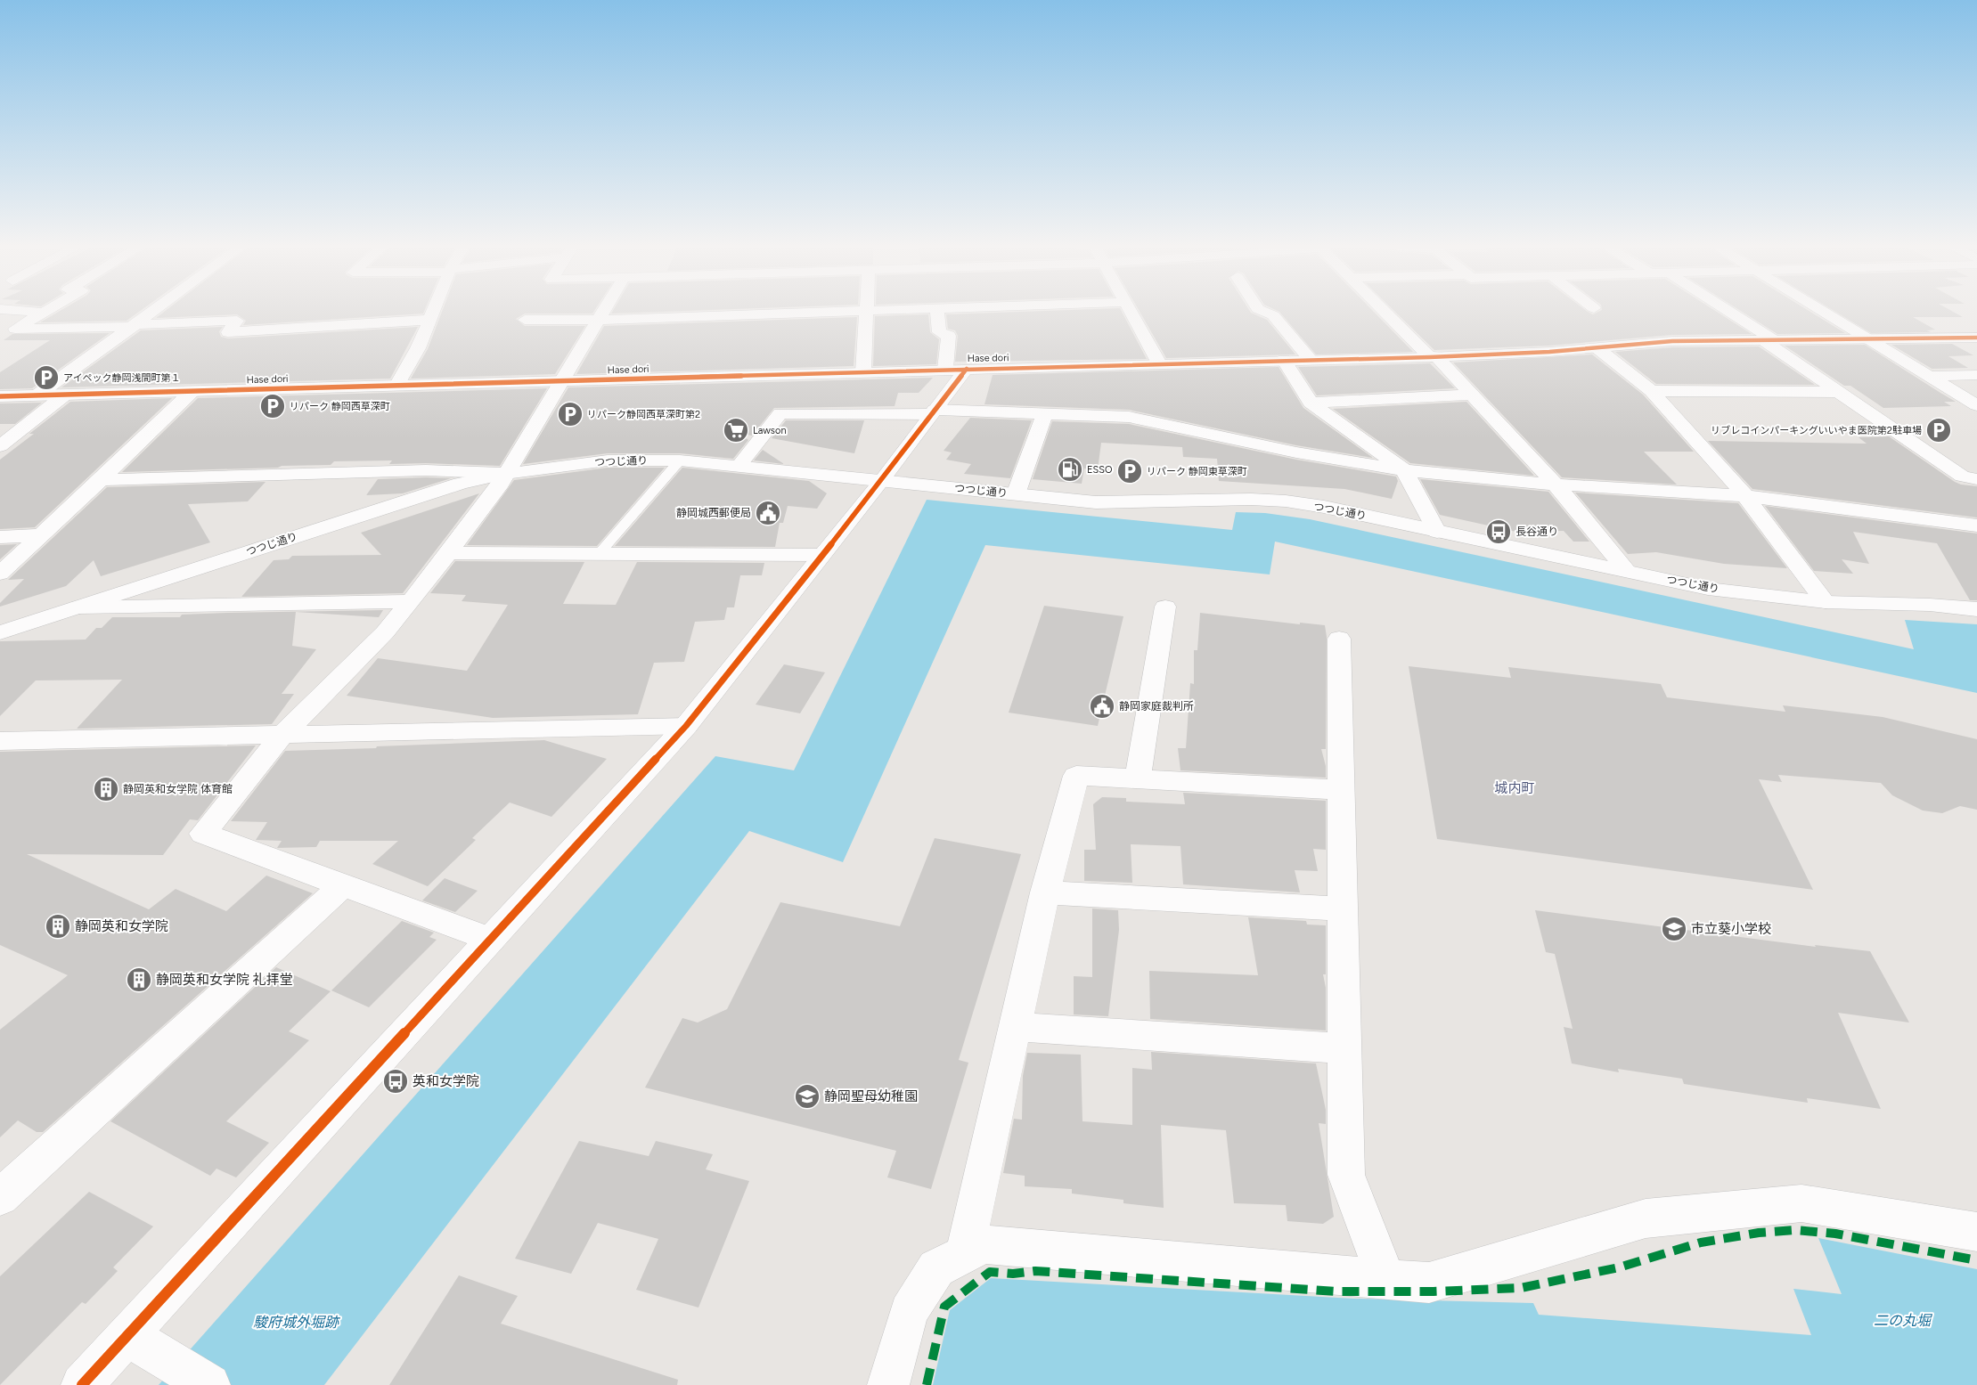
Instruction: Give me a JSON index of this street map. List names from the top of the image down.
{
  "streets": {
    "street": ["Hase dori", "つつじ通り"]
  },
  "districts": ["城内町"],
  "water": ["二の丸堀", "駿府城外堀跡"],
  "places": {
    "parking": [
      "アイペック静岡浅間町第１",
      "リパーク 静岡西草深町",
      "リパーク静岡西草深町第2",
      "リブレコインパーキングいいやま医院第2駐車場",
      "リパーク 静岡東草深町"
    ],
    "supermarket": ["Lawson"],
    "fuel station": ["ESSO"],
    "public building": ["静岡城西郵便局", "静岡家庭裁判所"],
    "bus stop": ["長谷通り", "英和女学院"],
    "building": ["静岡英和女学院 体育館", "静岡英和女学院", "静岡英和女学院 礼拝堂"],
    "school or university": ["市立葵小学校", "静岡聖母幼稚園"]
  }
}
